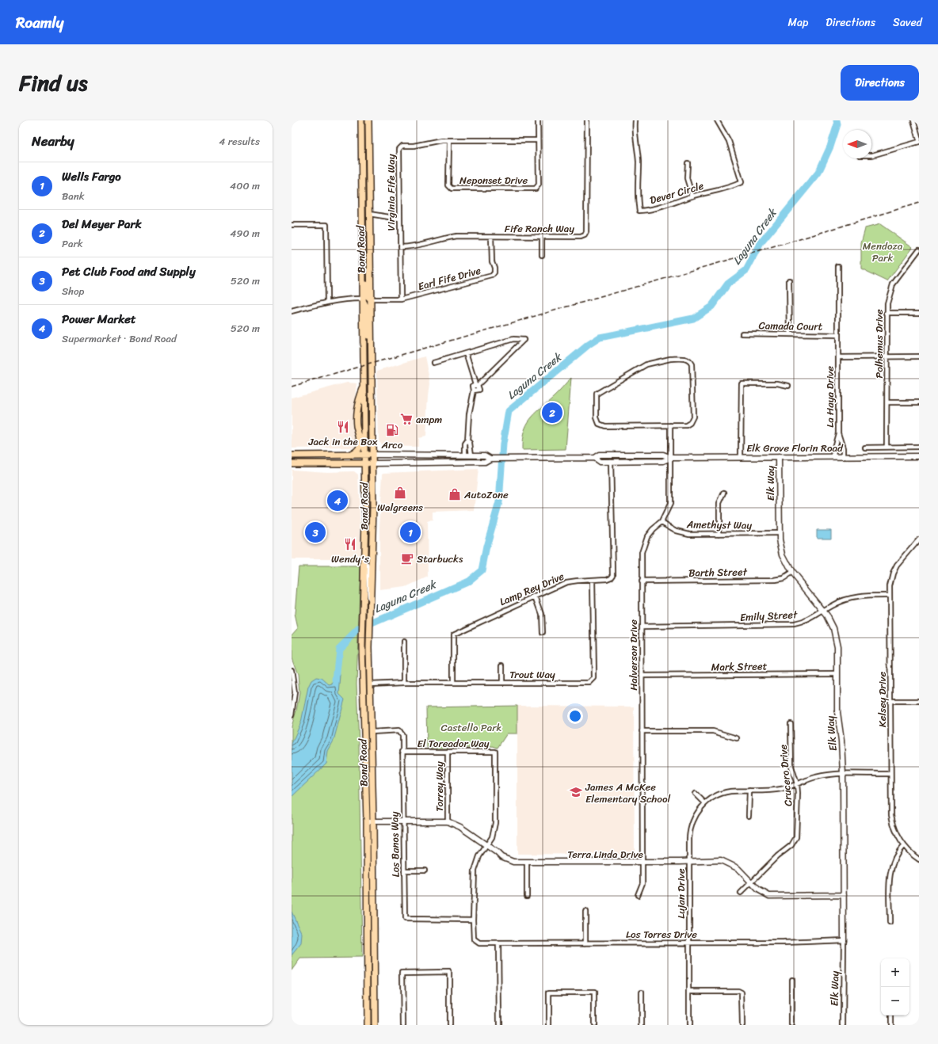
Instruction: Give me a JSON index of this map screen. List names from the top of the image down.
{
  "streets": {
    "main road": ["Bond Road", "Elk Grove Florin Road"],
    "street": [
      "Neponset Drive",
      "Virginia Fife Way",
      "Dever Circle",
      "Fife Ranch Way",
      "Earl Fife Drive",
      "Camada Court",
      "Polhemus Drive",
      "La Haya Drive",
      "Elk Way",
      "Amethyst Way",
      "Barth Street",
      "Lamp Rey Drive",
      "Emily Street",
      "Halverson Drive",
      "Mark Street",
      "Trout Way",
      "Kelsey Drive",
      "El Toreador Way",
      "Crucero Drive",
      "Torrey Way",
      "Los Banos Way",
      "Terra Linda Drive",
      "Lujan Drive",
      "Los Torres Drive"
    ]
  },
  "crossings": [
    ["Neponset Drive", "Virginia Fife Way"],
    ["Virginia Fife Way", "Fife Ranch Way"],
    ["Virginia Fife Way", "Earl Fife Drive"],
    ["Fife Ranch Way", "Earl Fife Drive"],
    ["Bond Road", "Earl Fife Drive"],
    ["Bond Road", "Elk Grove Florin Road"],
    ["Bond Road", "Trout Way"],
    ["Bond Road", "Los Banos Way"],
    ["Bond Road", "Terra Linda Drive"],
    ["Camada Court", "La Haya Drive"],
    ["La Haya Drive", "Elk Grove Florin Road"],
    ["Elk Grove Florin Road", "Elk Way"],
    ["Elk Grove Florin Road", "Lamp Rey Drive"],
    ["Elk Grove Florin Road", "Halverson Drive"],
    ["Elk Way", "Amethyst Way"],
    ["Elk Way", "Barth Street"],
    ["Elk Way", "Emily Street"],
    ["Elk Way", "Mark Street"],
    ["Elk Way", "Terra Linda Drive"],
    ["Elk Way", "Lujan Drive"],
    ["Elk Way", "Los Torres Drive"],
    ["Amethyst Way", "Halverson Drive"],
    ["Barth Street", "Halverson Drive"],
    ["Lamp Rey Drive", "Trout Way"],
    ["Emily Street", "Halverson Drive"],
    ["Emily Street", "Kelsey Drive"],
    ["Halverson Drive", "Mark Street"],
    ["Halverson Drive", "Terra Linda Drive"],
    ["Kelsey Drive", "Lujan Drive"],
    ["El Toreador Way", "Torrey Way"],
    ["El Toreador Way", "Los Banos Way"],
    ["El Toreador Way", "Terra Linda Drive"],
    ["El Toreador Way", "Los Torres Drive"],
    ["Crucero Drive", "Terra Linda Drive"],
    ["Crucero Drive", "Lujan Drive"],
    ["Torrey Way", "Terra Linda Drive"],
    ["Los Banos Way", "Terra Linda Drive"],
    ["Terra Linda Drive", "Lujan Drive"],
    ["Lujan Drive", "Los Torres Drive"]
  ],
  "water": ["Laguna Creek"],
  "parks": ["Mendoza Park", "Castello Park"],
  "places": {
    "supermarket": ["ampm"],
    "restaurant": ["Jack in the Box", "Wendy's"],
    "fuel station": ["Arco"],
    "shop": ["Walgreens", "AutoZone"],
    "cafe": ["Starbucks"],
    "school or university": ["James A McKee Elementary School"]
  },
  "north": "left",
  "page": {
    "header": "Roamly",
    "nav": ["Map", "Directions", "Saved"],
    "title": "Find us",
    "buttons": "Directions",
    "heading": ["Nearby", "4 results"],
    "list": [
      {
        "mark": "1",
        "name": "Wells Fargo",
        "note": "Bank",
        "value": "400 m"
      },
      {
        "mark": "2",
        "name": "Del Meyer Park",
        "note": "Park",
        "value": "490 m"
      },
      {
        "mark": "3",
        "name": "Pet Club Food and Supply",
        "note": "Shop",
        "value": "520 m"
      },
      {
        "mark": "4",
        "name": "Power Market",
        "note": "Supermarket · Bond Road",
        "value": "520 m"
      }
    ],
    "pins": [
      "2",
      "4",
      "1",
      "3"
    ],
    "map_buttons": ["+", "−"]
  }
}
